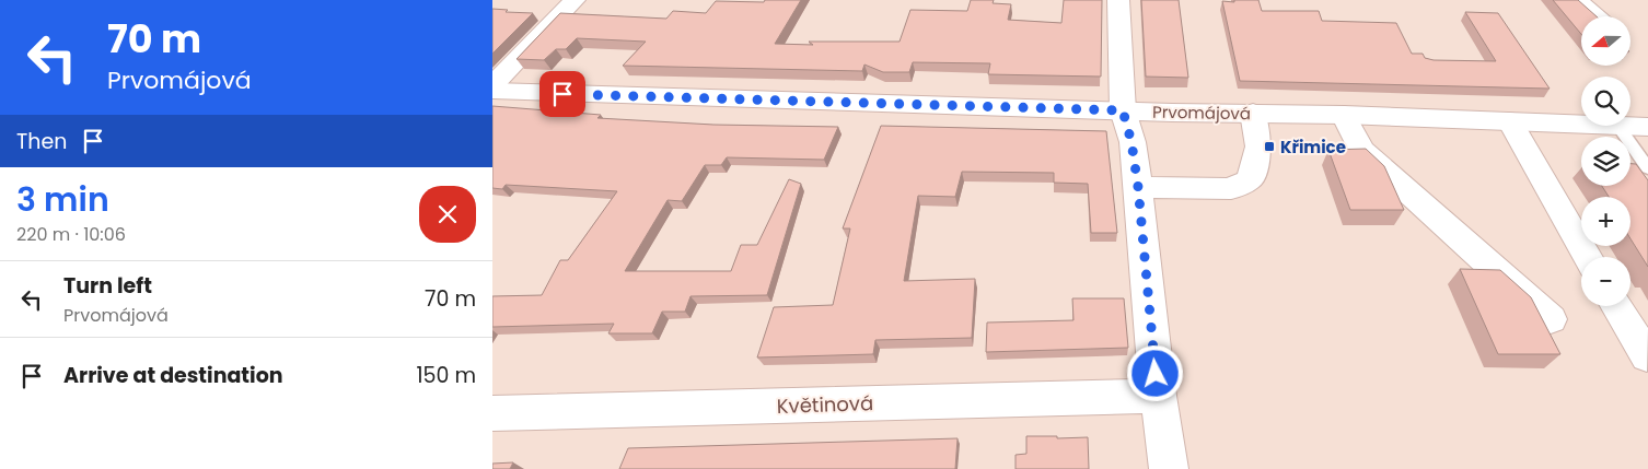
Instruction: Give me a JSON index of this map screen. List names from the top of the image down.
{
  "streets": {
    "street": ["Prvomájová", "Květinová"]
  },
  "places": {
    "transit": ["Křimice"]
  },
  "north": "left",
  "page": {
    "turn": ["70 m", "Prvomájová"],
    "map_buttons": ["+", "−"],
    "then": "Then",
    "heading": ["3 min", "220 m · 10:06"],
    "list": [
      {
        "name": "Turn left",
        "note": "Prvomájová",
        "value": "70 m"
      },
      {
        "name": "Arrive at destination",
        "value": "150 m"
      }
    ]
  }
}
